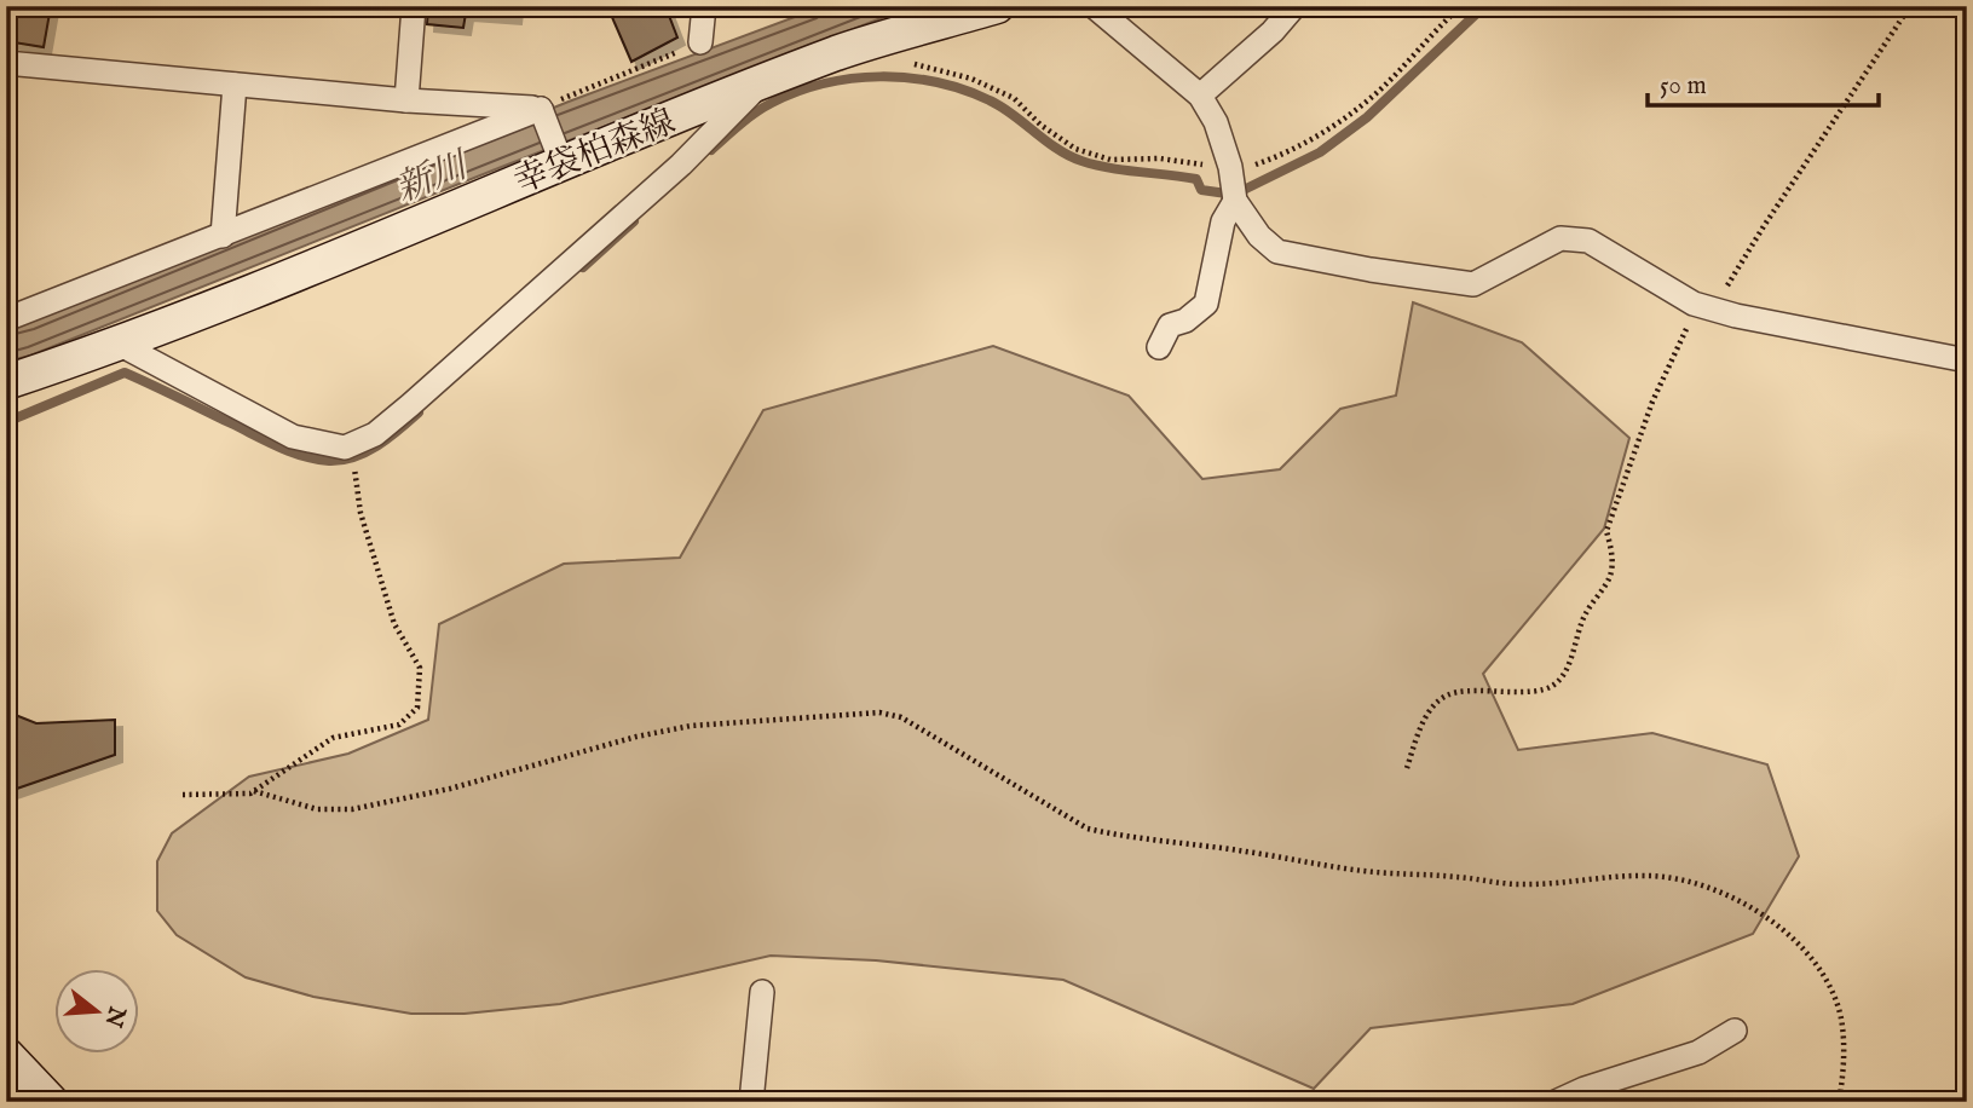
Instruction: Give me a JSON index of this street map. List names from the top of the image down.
{
  "streets": {
    "main road": ["幸袋柏森線"]
  },
  "water": ["新川"],
  "scale_bar": "50 m",
  "north": "right"
}
